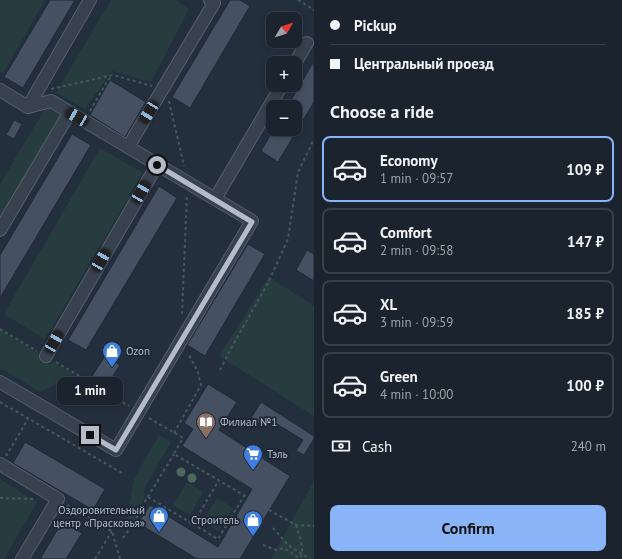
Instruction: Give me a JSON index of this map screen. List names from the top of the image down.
{
  "places": {
    "shop": ["Ozon", "Оздоровительный центр «Прасковья»", "Строитель"],
    "library": ["Филиал №1"],
    "supermarket": ["Тэль"]
  },
  "north": "top right",
  "page": {
    "banner": ["Pickup", "Центральный проезд"],
    "map_buttons": ["+", "−"],
    "heading": "Choose a ride",
    "list": [
      {
        "name": "Economy",
        "note": "1 min · 09:57",
        "value": "109 ₽"
      },
      {
        "name": "Comfort",
        "note": "2 min · 09:58",
        "value": "147 ₽"
      },
      {
        "name": "XL",
        "note": "3 min · 09:59",
        "value": "185 ₽"
      },
      {
        "name": "Green",
        "note": "4 min · 10:00",
        "value": "100 ₽"
      }
    ],
    "bubble": "1 min",
    "pay": ["Cash", "240 m"],
    "buttons": "Confirm"
  }
}
